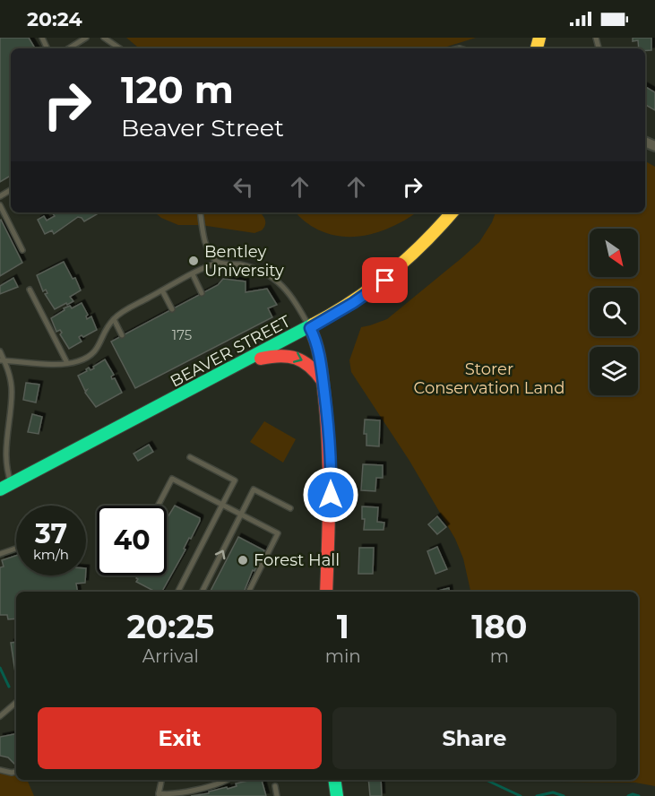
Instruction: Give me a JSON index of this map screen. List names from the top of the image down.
{
  "streets": {
    "main road": ["BEAVER STREET"]
  },
  "parks": ["Storer Conservation Land"],
  "places": ["Bentley University", "Forest Hall"],
  "house_numbers": ["175"],
  "north": "bottom right",
  "page": {
    "status": "20:24",
    "turn": ["120 m", "Beaver Street"],
    "speed": "37 km/h",
    "limit": "40",
    "eta": [
      "20:25",
      "Arrival",
      "1",
      "min",
      "180",
      "m"
    ],
    "buttons": ["Exit", "Share"]
  }
}
